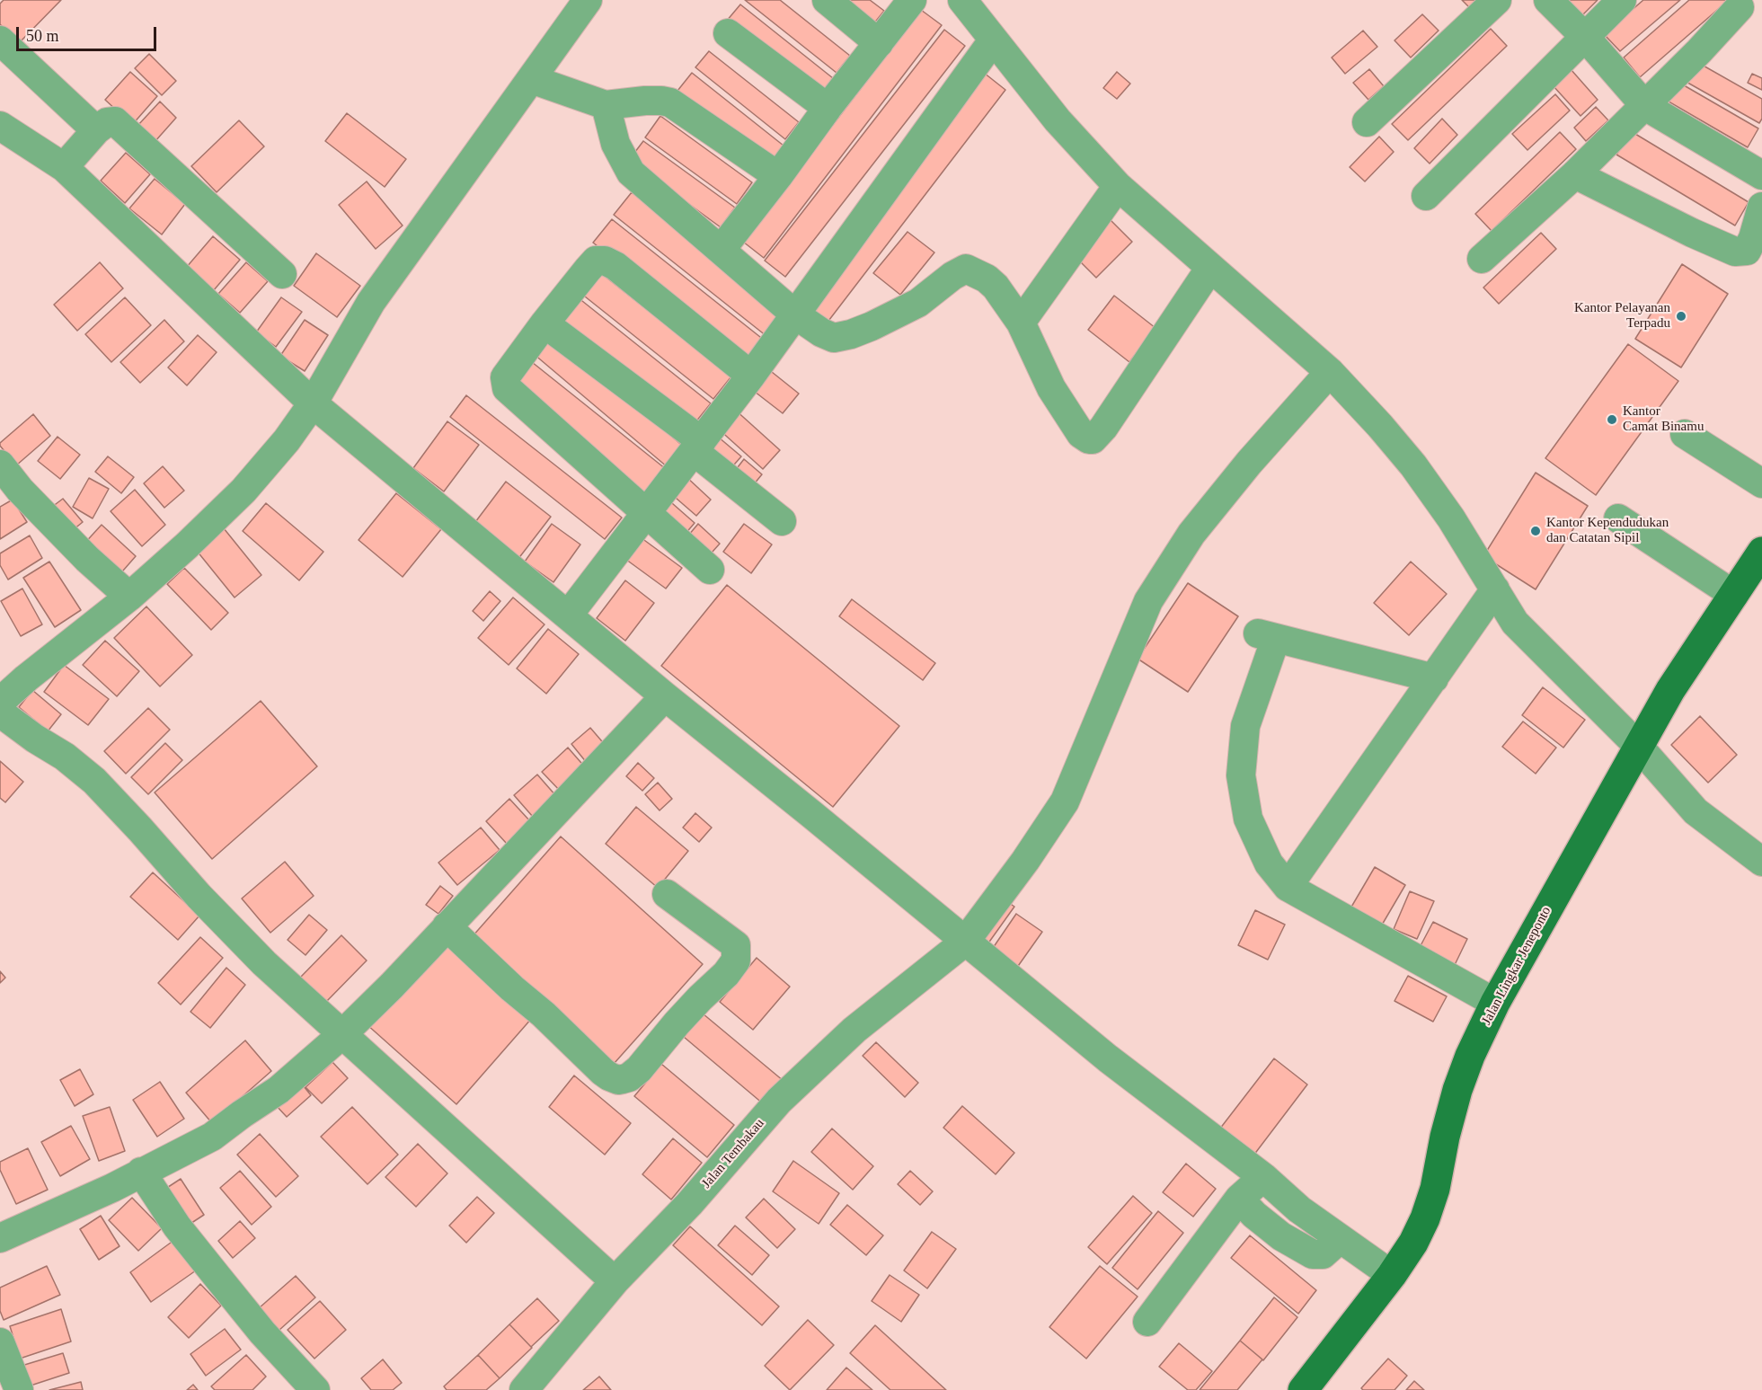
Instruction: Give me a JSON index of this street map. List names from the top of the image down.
{
  "streets": {
    "main road": ["Jalan Lingkar Jeneponto"],
    "street": ["Jalan Tembakau"]
  },
  "places": ["Kantor Pelayanan Terpadu", "Kantor Camat Binamu", "Kantor Kependudukan dan Catatan Sipil"],
  "scale_bar": "50 m"
}
